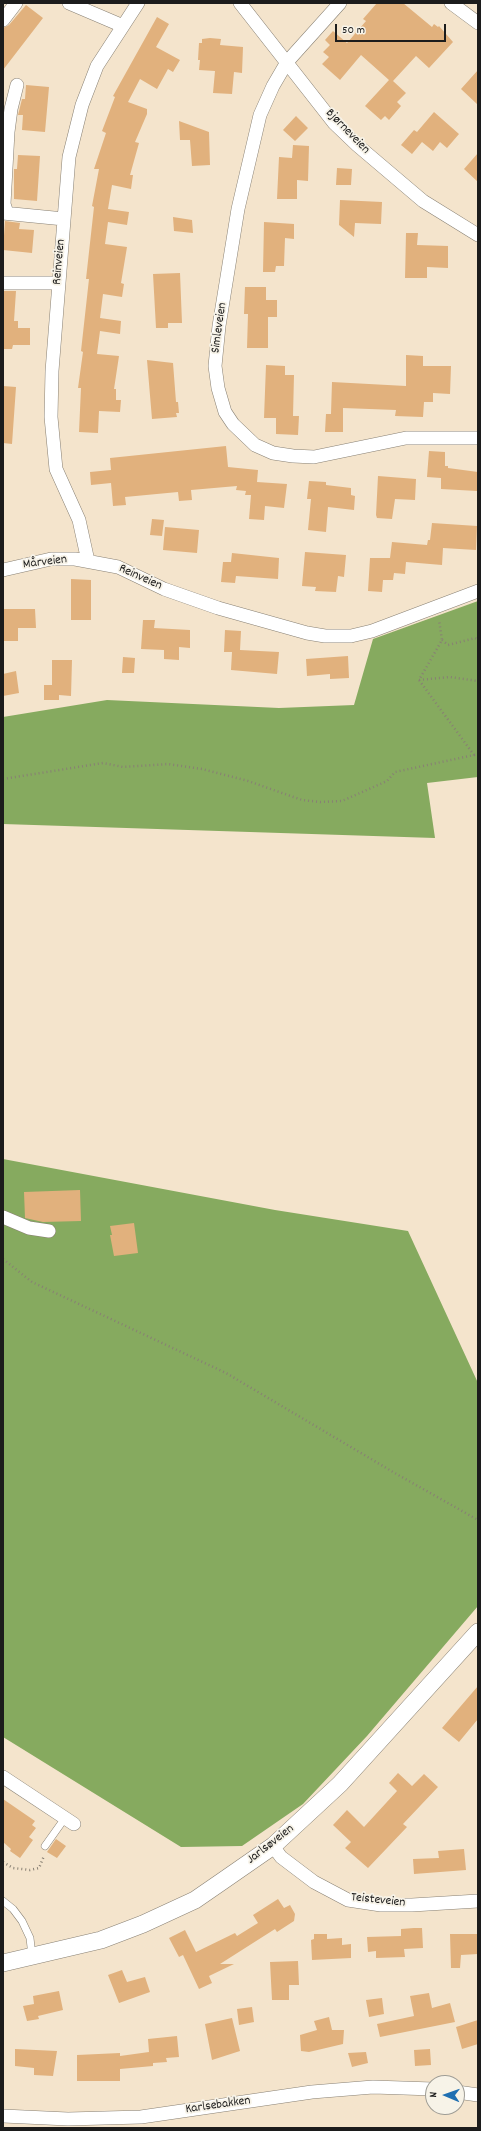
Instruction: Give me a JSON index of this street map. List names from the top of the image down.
{
  "streets": {
    "street": [
      "Bjørneveien",
      "Reinveien",
      "Simleveien",
      "Mårveien",
      "Jarlsøveien",
      "Teisteveien",
      "Karlsebakken"
    ]
  },
  "crossings": [
    ["Bjørneveien", "Simleveien"],
    ["Reinveien", "Mårveien"],
    ["Jarlsøveien", "Teisteveien"]
  ],
  "scale_bar": "50 m",
  "north": "left"
}
